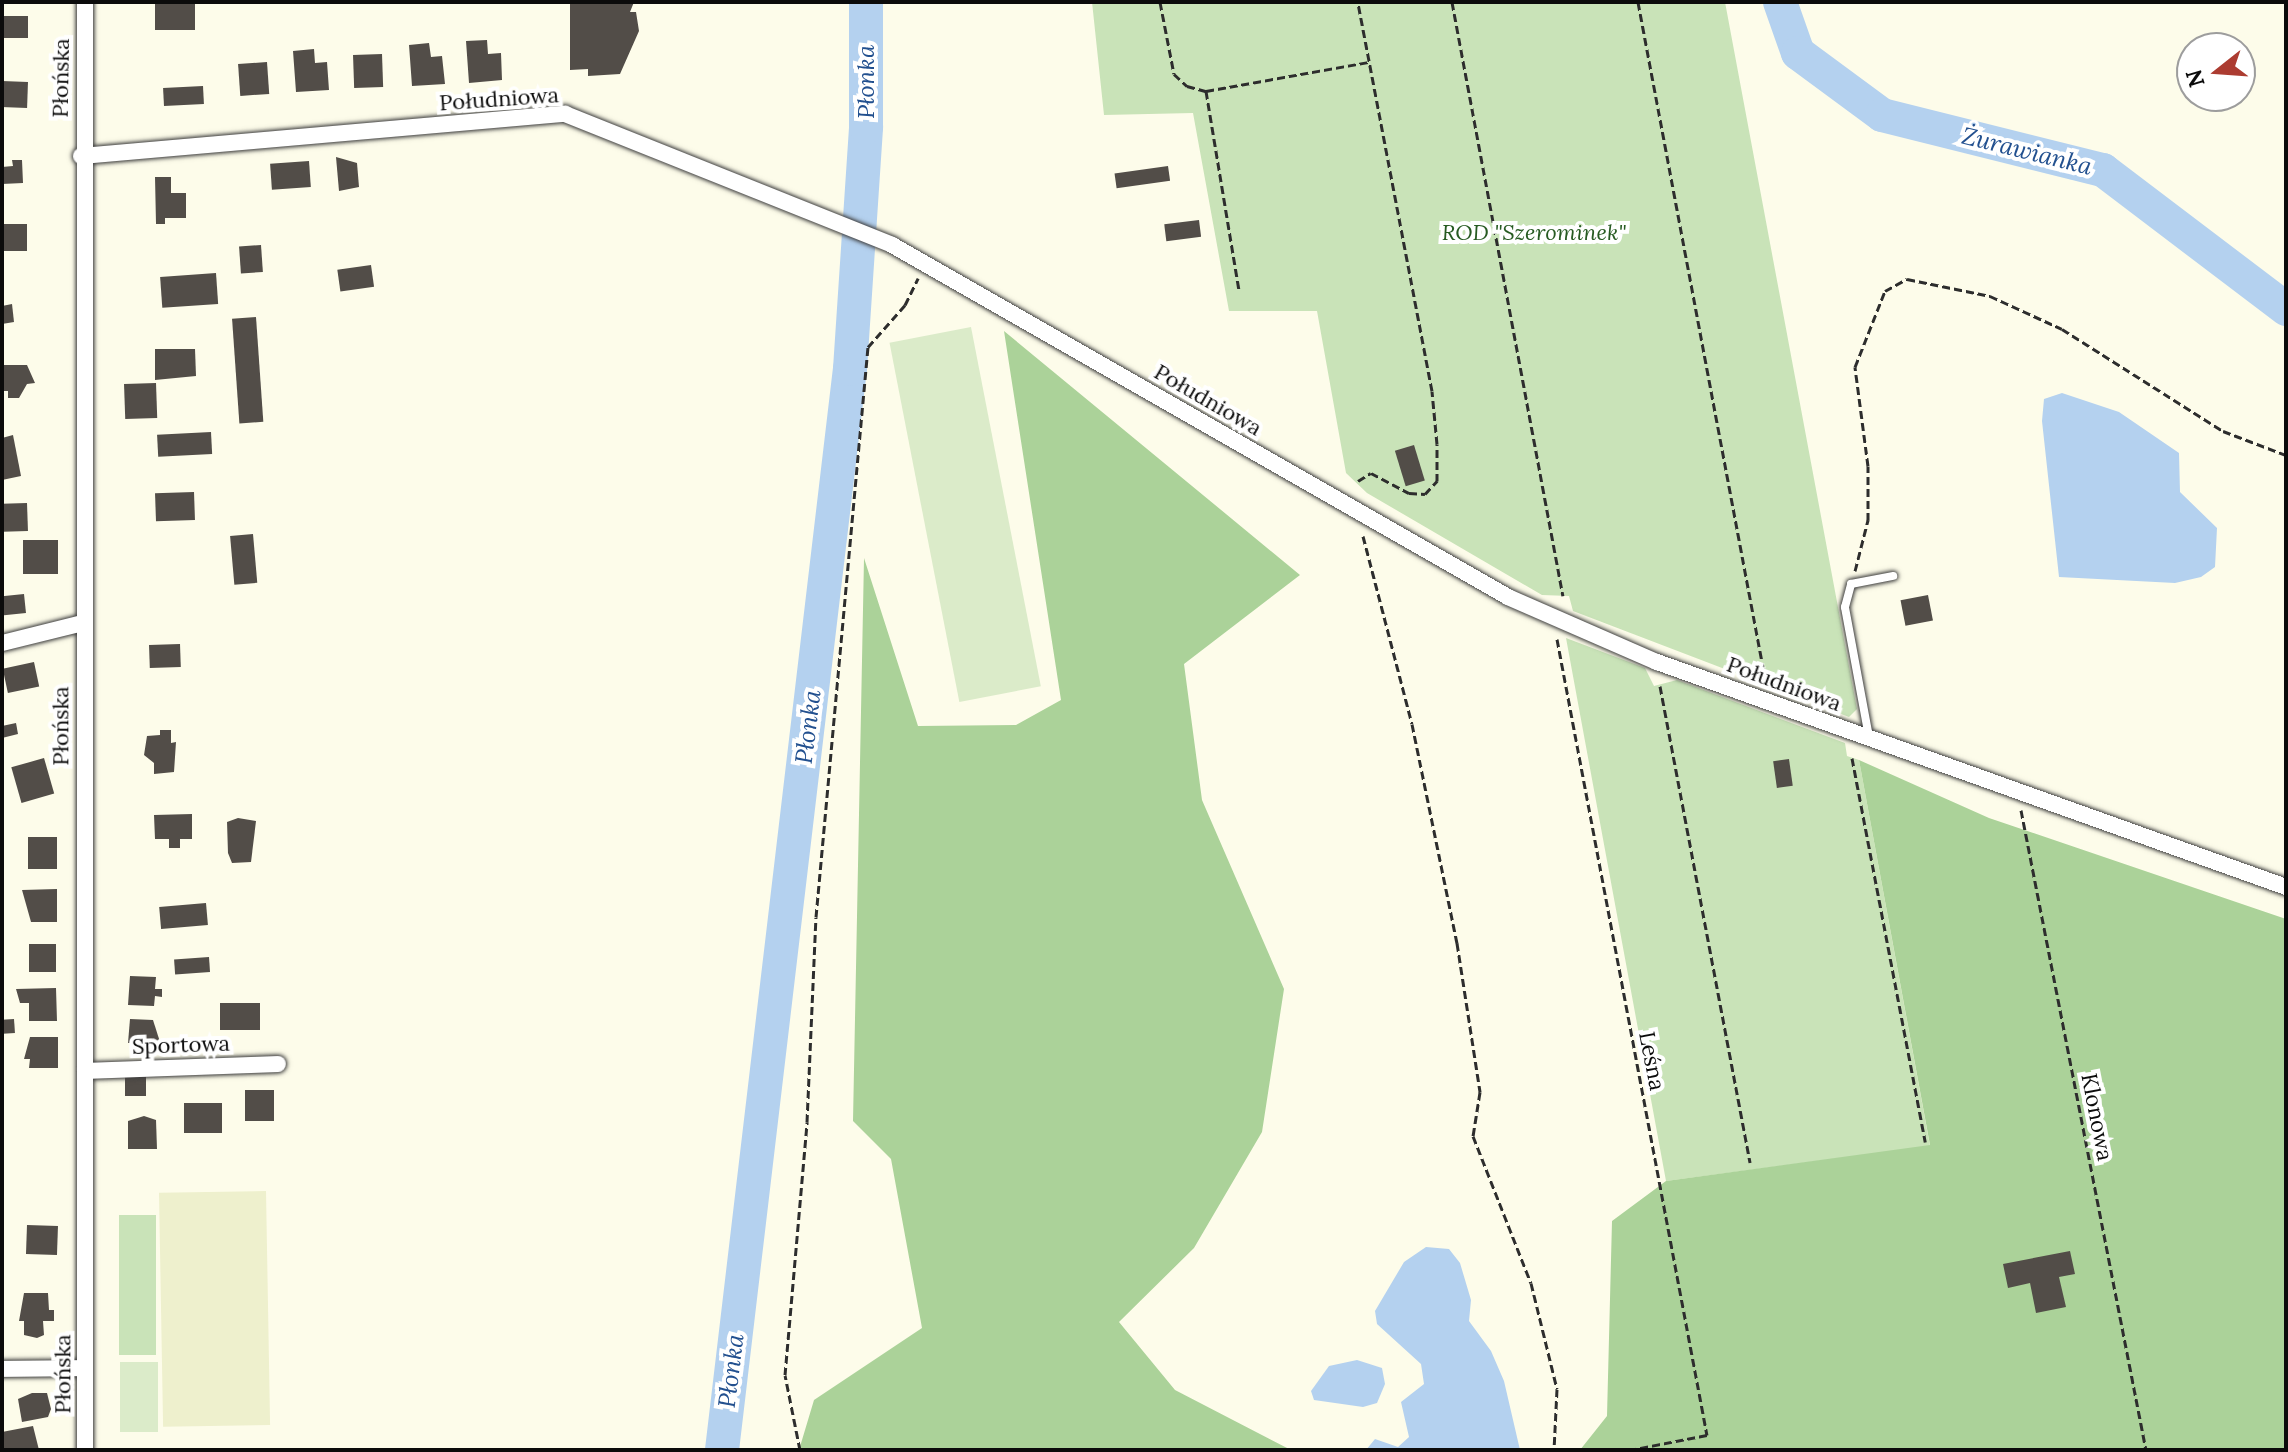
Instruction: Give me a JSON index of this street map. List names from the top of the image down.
{
  "streets": {
    "street": ["Płońska", "Południowa", "Sportowa"],
    "path": ["Leśna", "Klonowa"]
  },
  "crossings": [
    ["Płońska", "Południowa"],
    ["Płońska", "Sportowa"],
    ["Południowa", "Leśna"],
    ["Południowa", "Klonowa"]
  ],
  "water": ["Płonka", "Żurawianka"],
  "parks": ["ROD \"Szerominek\""],
  "north": "left"
}
